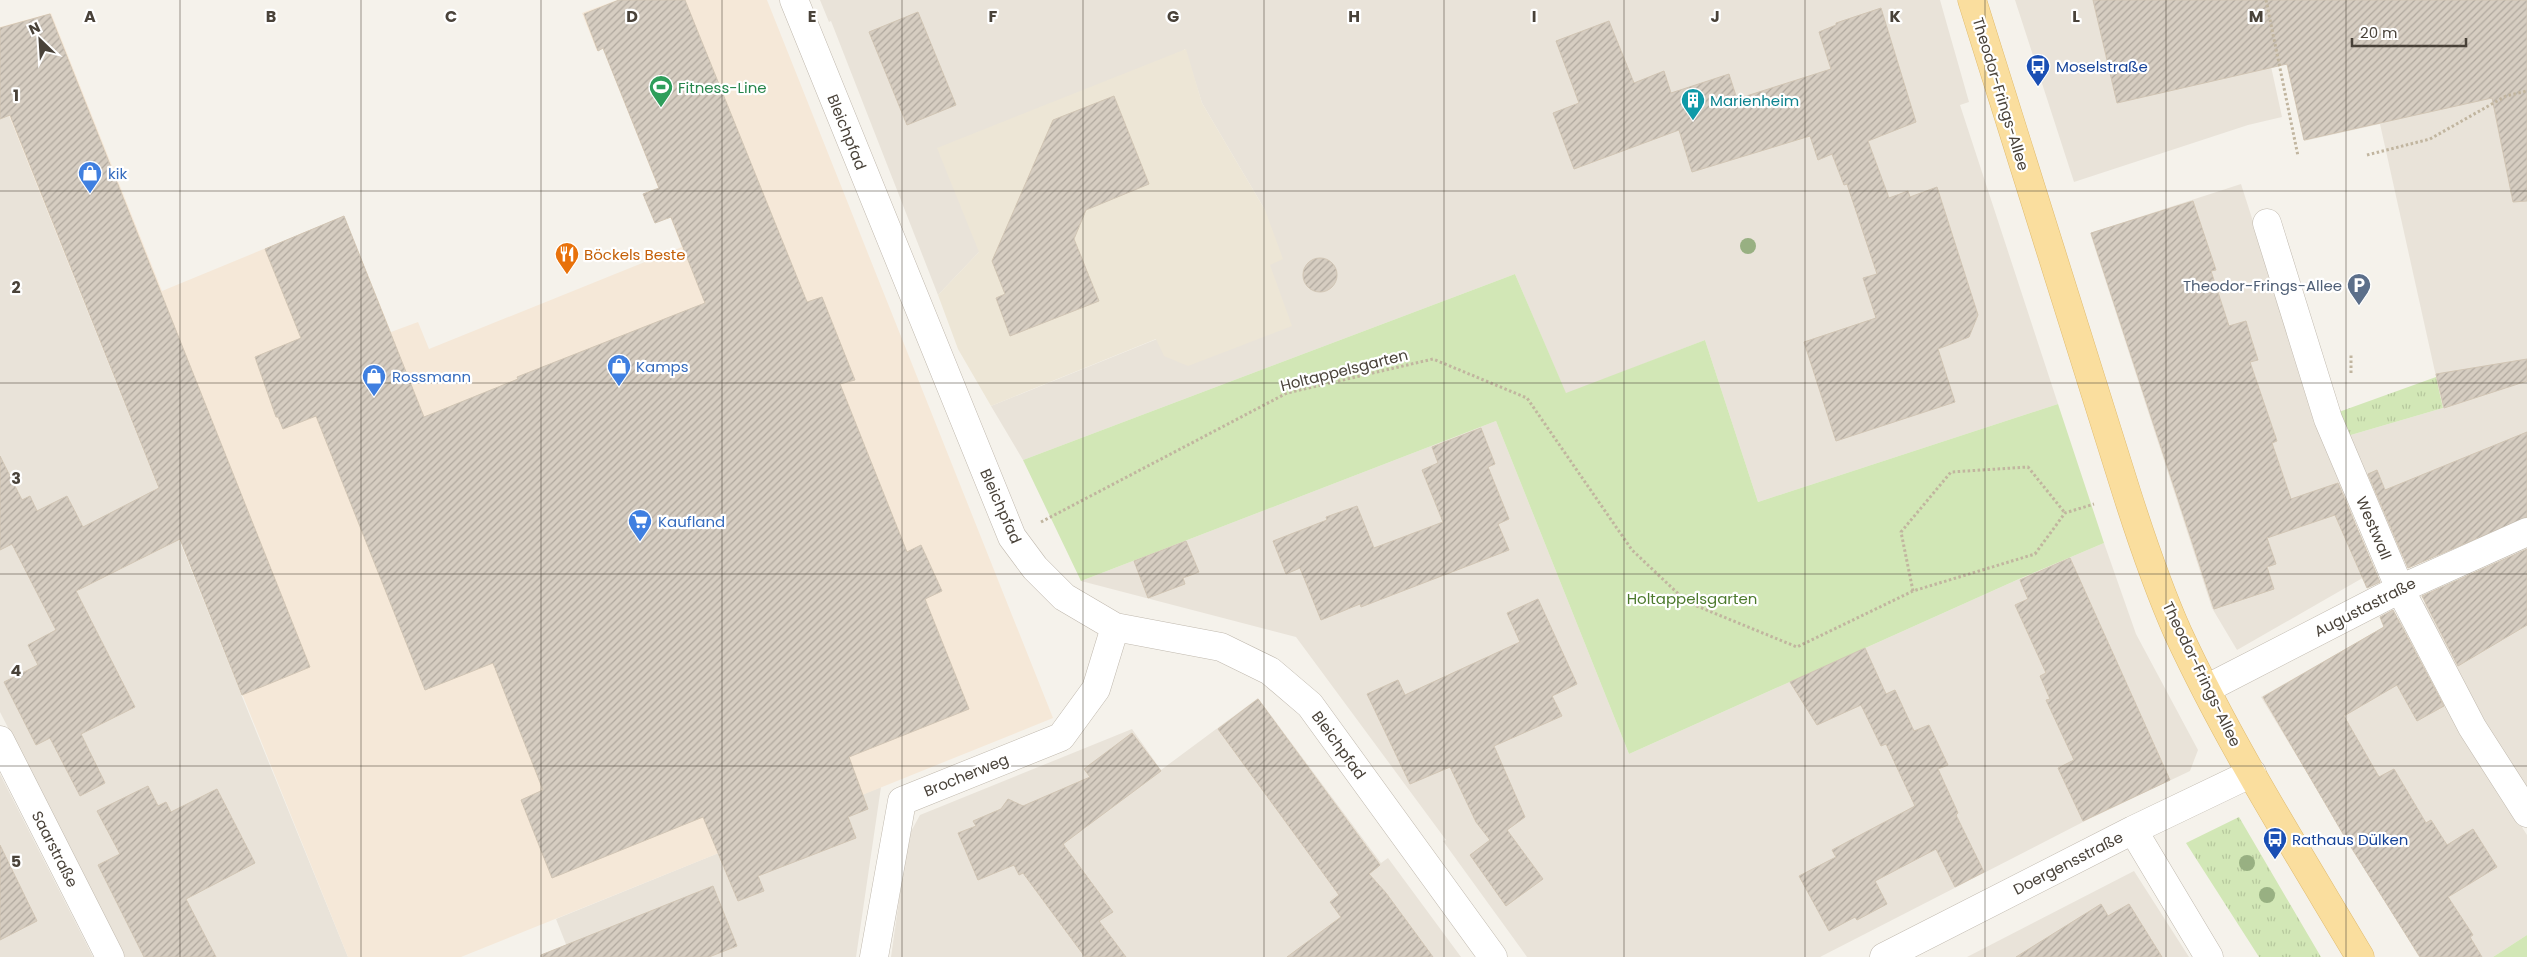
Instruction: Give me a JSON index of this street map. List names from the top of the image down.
{
  "streets": {
    "main road": ["Theodor-Frings-Allee"],
    "street": [
      "Bleichpfad",
      "Westwall",
      "Augustastraße",
      "Brocherweg",
      "Saarstraße",
      "Doergensstraße"
    ],
    "path": ["Holtappelsgarten"]
  },
  "crossings": [
    ["Theodor-Frings-Allee", "Augustastraße"],
    ["Theodor-Frings-Allee", "Doergensstraße"],
    ["Bleichpfad", "Holtappelsgarten"],
    ["Bleichpfad", "Brocherweg"],
    ["Westwall", "Augustastraße"]
  ],
  "parks": ["Holtappelsgarten"],
  "places": {
    "bus stop": ["Moselstraße", "Rathaus Dülken"],
    "sports": ["Fitness-Line"],
    "building": ["Marienheim"],
    "shop": ["kik", "Kamps", "Rossmann"],
    "restaurant": ["Böckels Beste"],
    "parking": ["Theodor-Frings-Allee"],
    "supermarket": ["Kaufland"]
  },
  "scale_bar": "20 m",
  "north": "top left",
  "grid": {
    "columns": [
      "A",
      "B",
      "C",
      "D",
      "E",
      "F",
      "G",
      "H",
      "I",
      "J",
      "K",
      "L",
      "M"
    ],
    "rows": [
      "1",
      "2",
      "3",
      "4",
      "5"
    ]
  }
}
